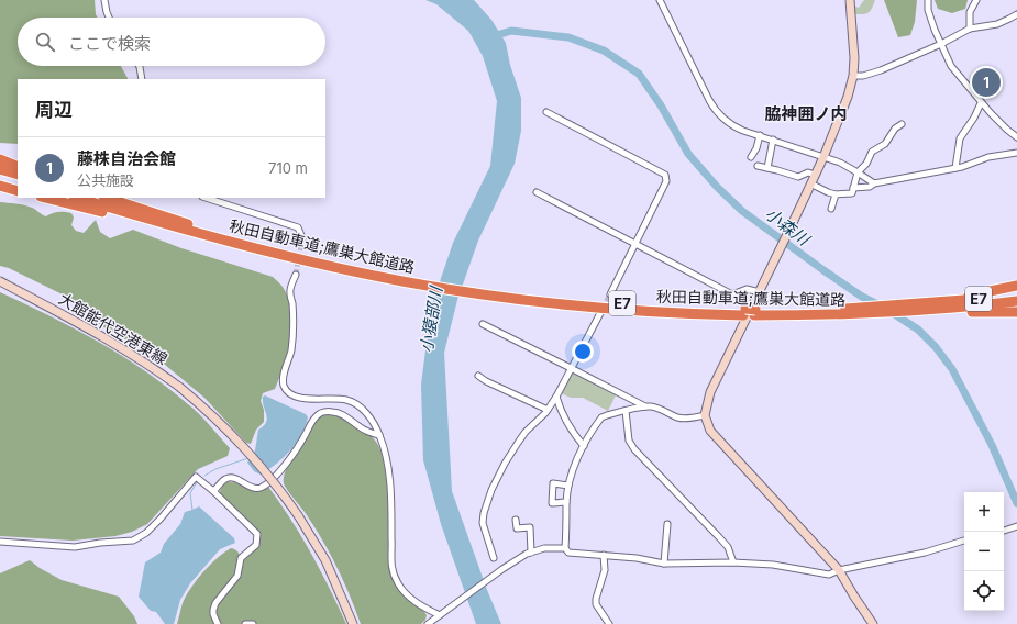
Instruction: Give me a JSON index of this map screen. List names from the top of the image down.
{
  "streets": {
    "highway": ["秋田自動車道;鷹巣大館道路", "E7"],
    "street": ["大館能代空港東線"]
  },
  "crossings": [
    ["秋田自動車道;鷹巣大館道路", "E7"]
  ],
  "districts": ["脇神囲ノ内"],
  "water": ["小森川", "小猿部川"],
  "page": {
    "search": "ここで検索",
    "pins": "1",
    "heading": "周辺",
    "list": [
      {
        "mark": "1",
        "name": "藤株自治会館",
        "note": "公共施設",
        "value": "710 m"
      }
    ],
    "map_buttons": ["+", "−"]
  }
}
